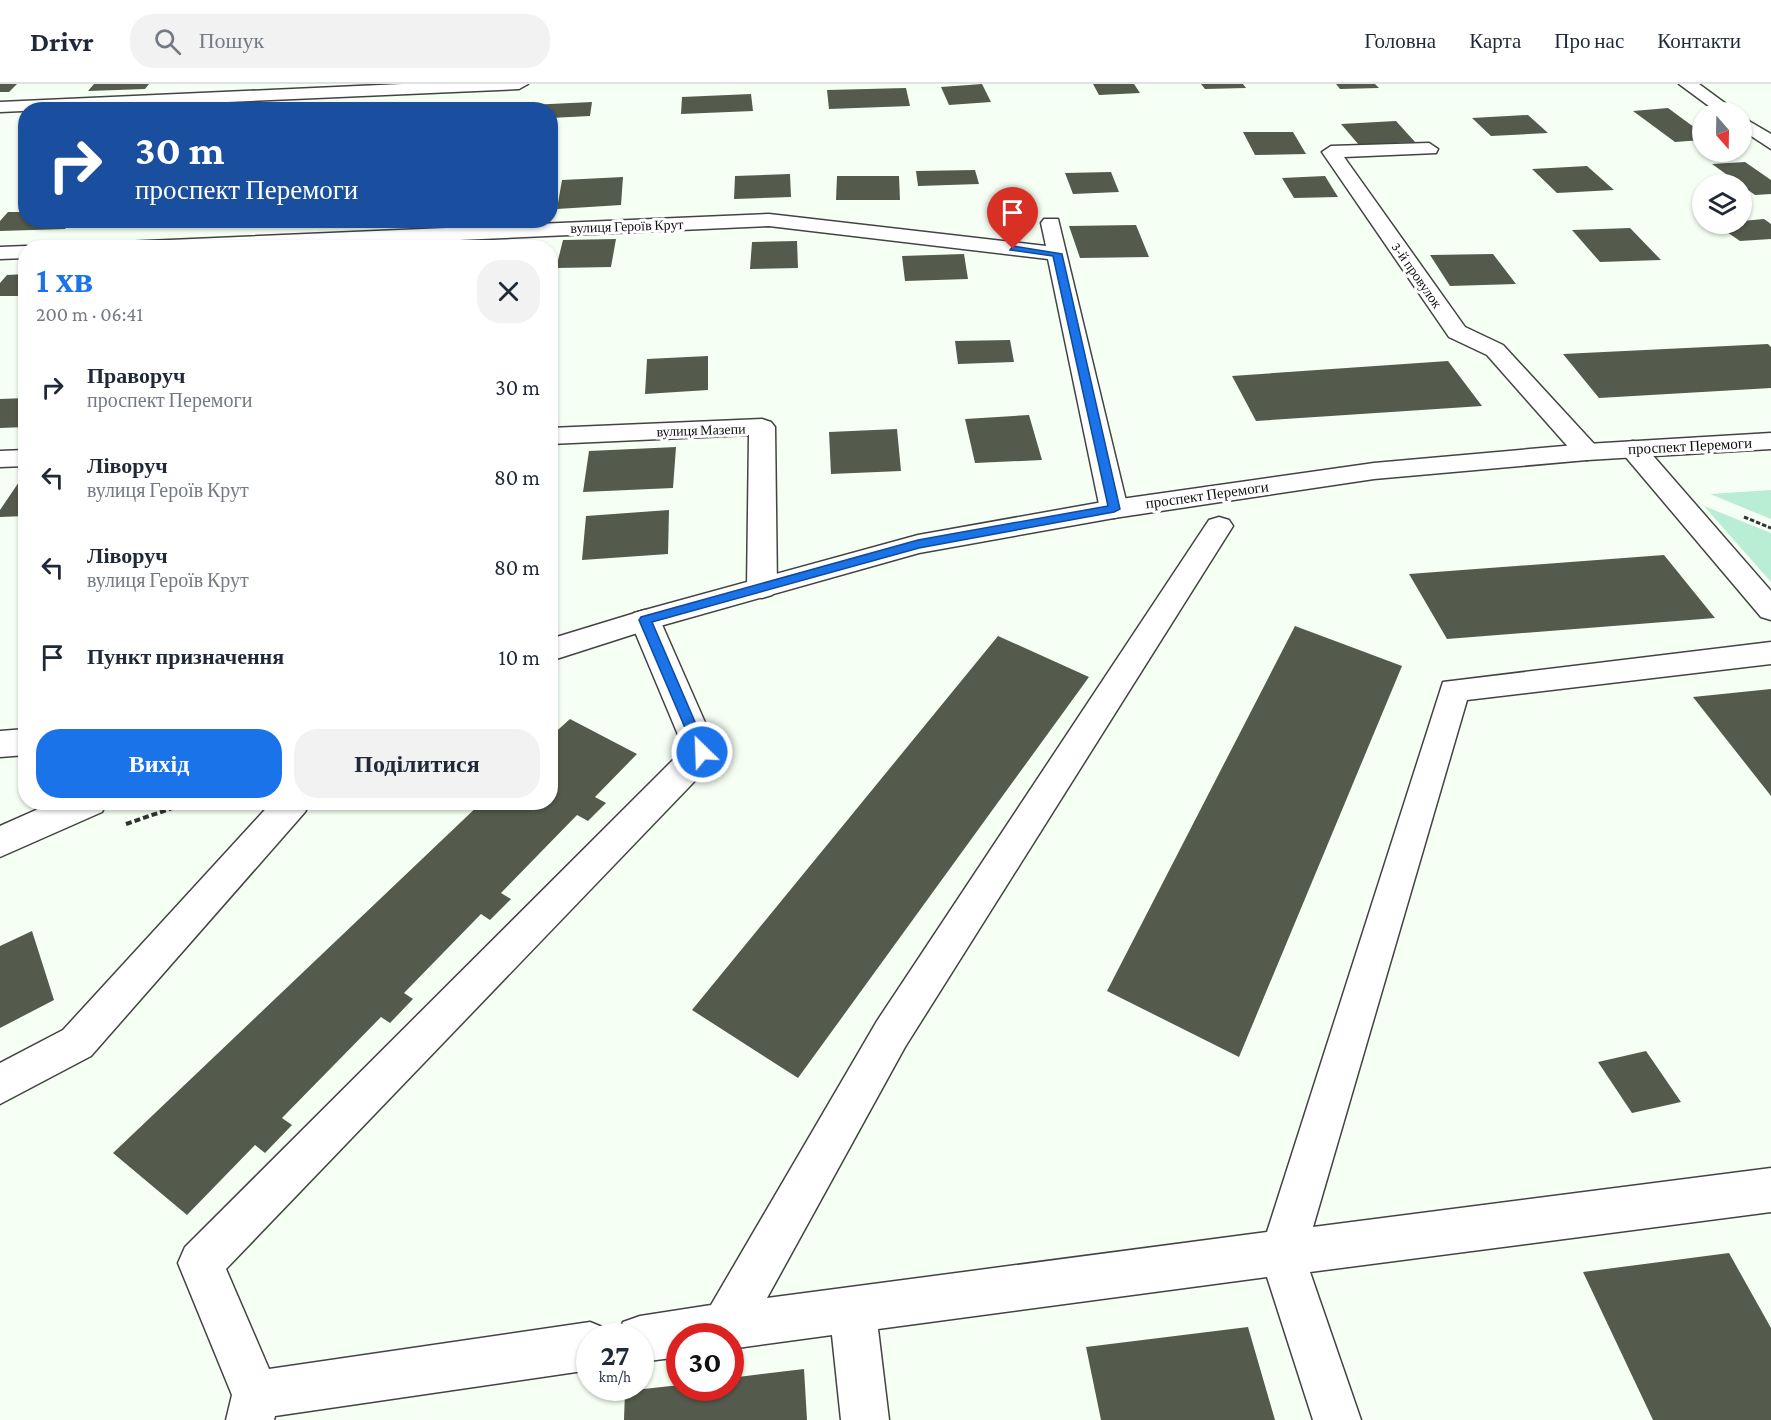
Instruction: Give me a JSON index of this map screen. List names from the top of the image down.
{
  "streets": {
    "street": [
      "вулиця Героїв Крут",
      "3-й провулок",
      "вулиця Мазепи",
      "проспект Перемоги"
    ]
  },
  "crossings": [
    ["3-й провулок", "проспект Перемоги"],
    ["вулиця Мазепи", "проспект Перемоги"]
  ],
  "north": "bottom",
  "page": {
    "header": "Drivr",
    "search": "Пошук",
    "nav": [
      "Головна",
      "Карта",
      "Про нас",
      "Контакти"
    ],
    "turn": ["30 m", "проспект Перемоги"],
    "heading": ["1 хв", "200 m · 06:41"],
    "list": [
      {
        "name": "Праворуч",
        "note": "проспект Перемоги",
        "value": "30 m"
      },
      {
        "name": "Ліворуч",
        "note": "вулиця Героїв Крут",
        "value": "80 m"
      },
      {
        "name": "Ліворуч",
        "note": "вулиця Героїв Крут",
        "value": "80 m"
      },
      {
        "name": "Пункт призначення",
        "value": "10 m"
      }
    ],
    "buttons": ["Вихід", "Поділитися"],
    "speed": "27 km/h",
    "limit": "30"
  }
}
